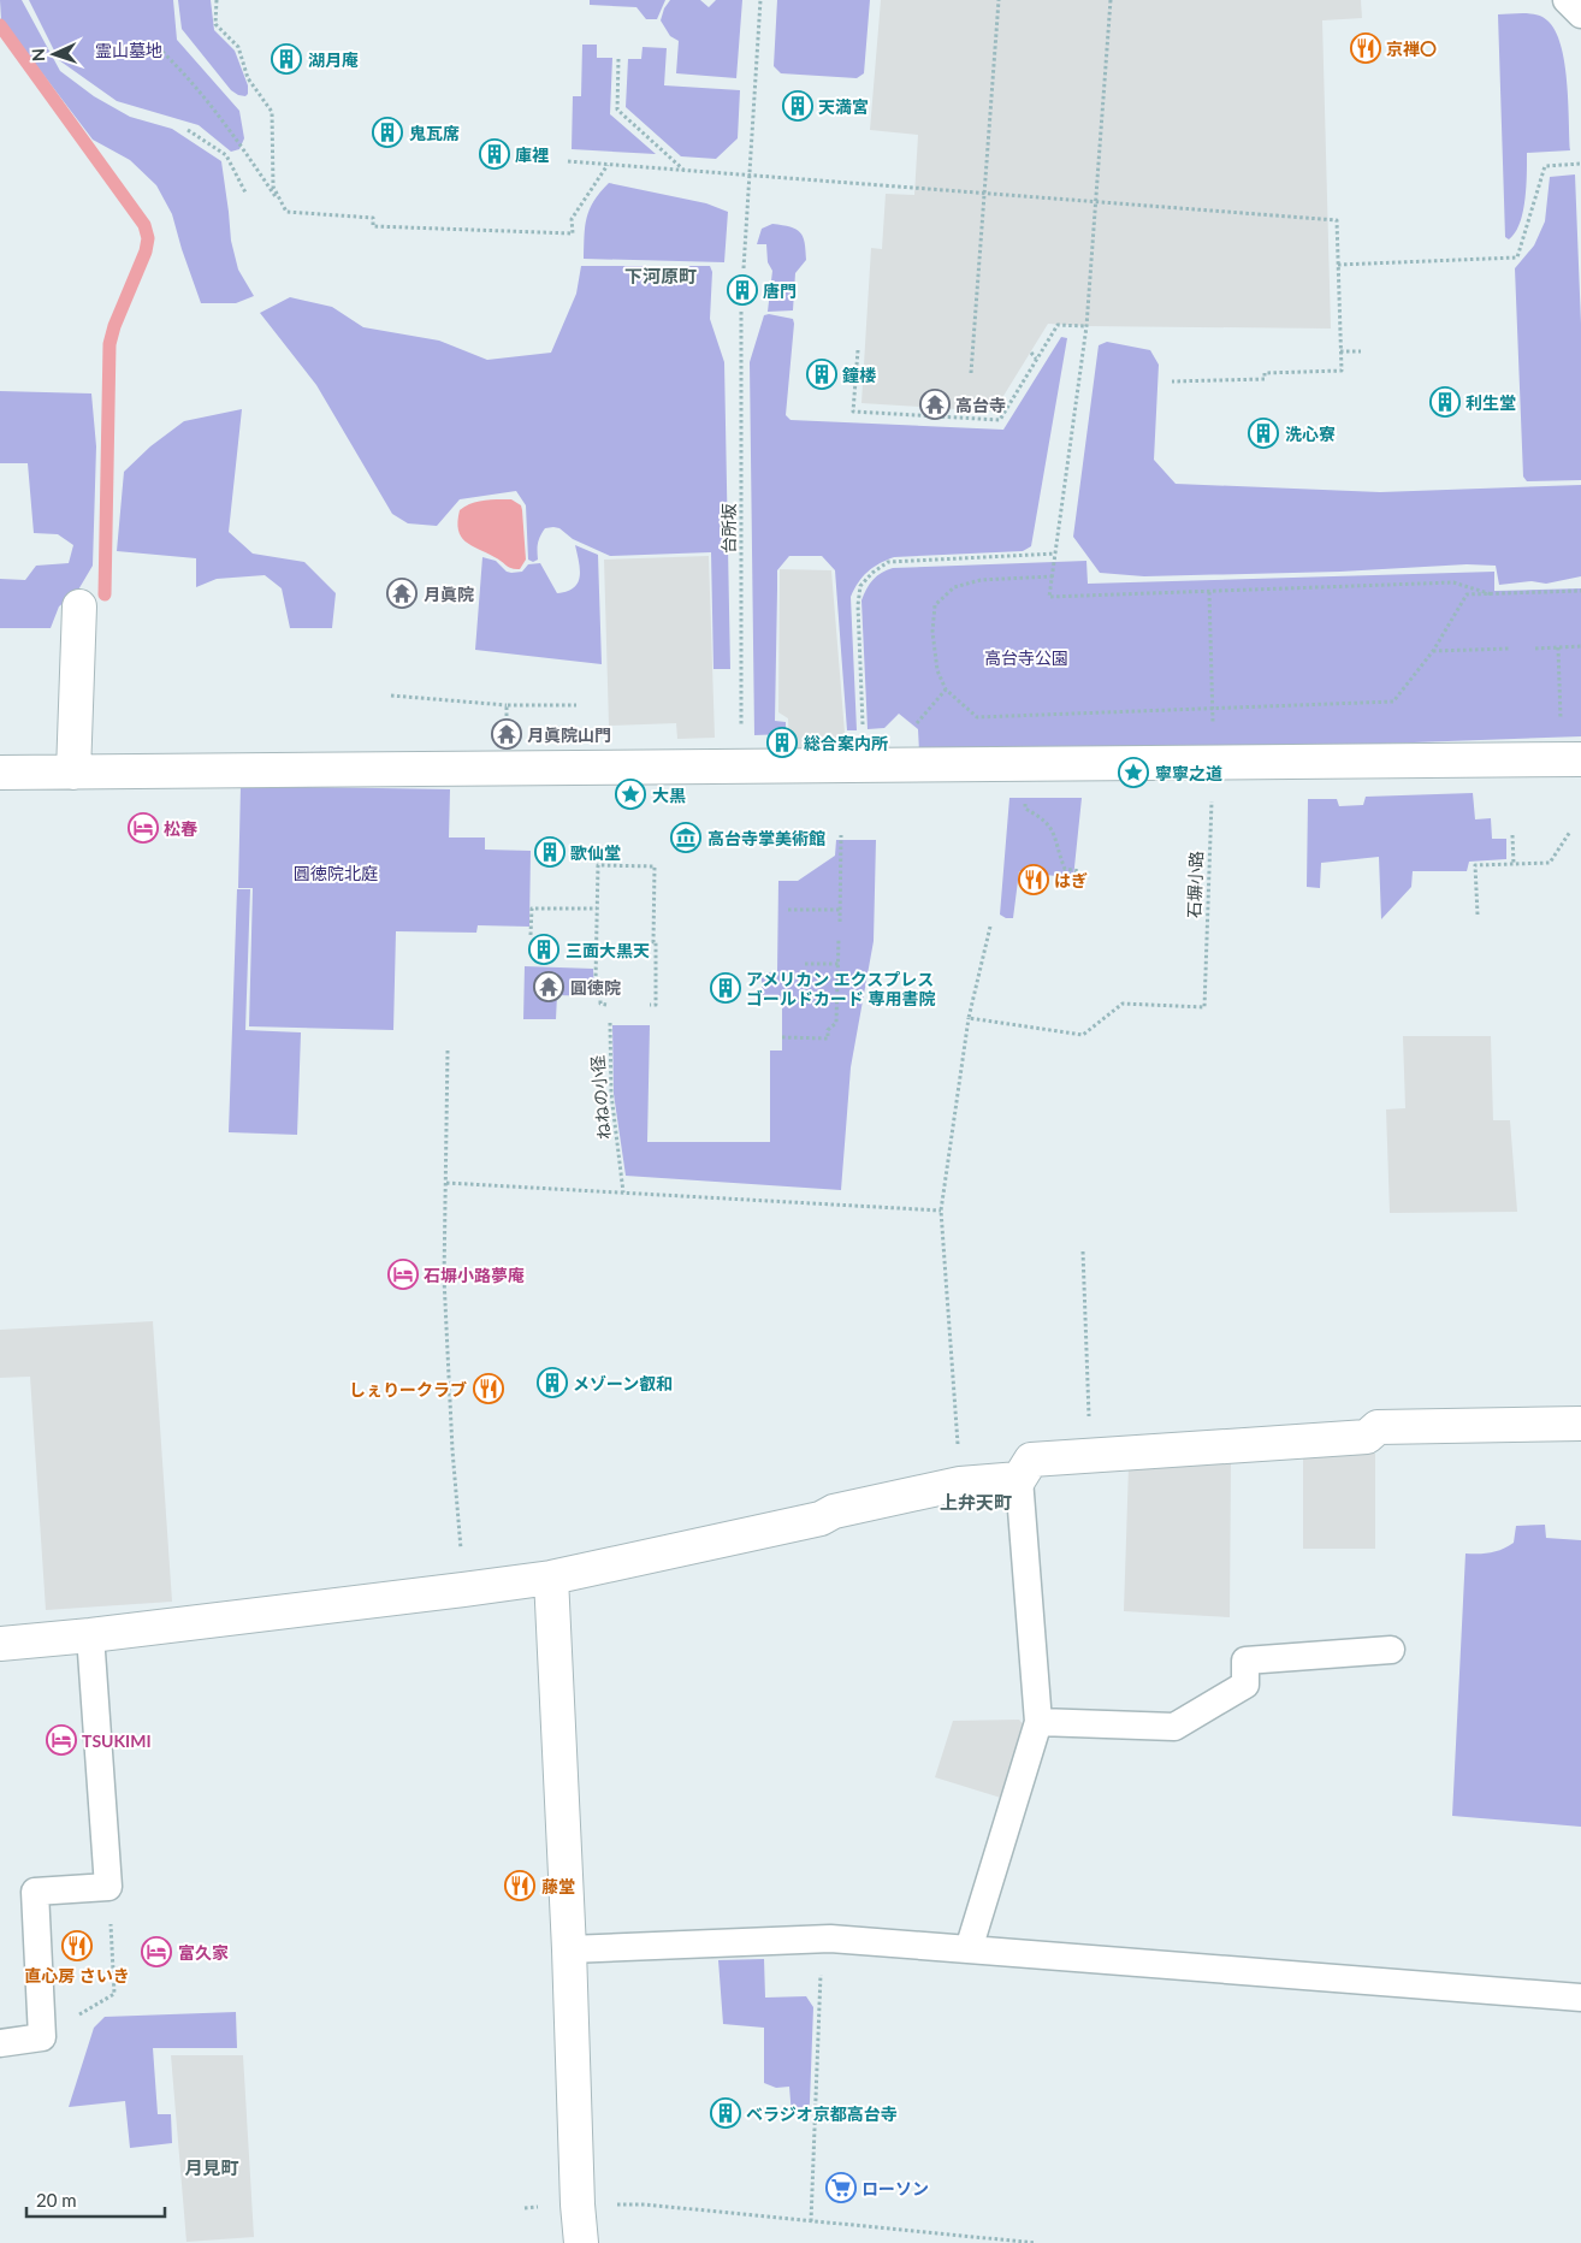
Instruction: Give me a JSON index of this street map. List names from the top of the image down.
{
  "streets": {
    "path": ["台所坂", "石塀小路", "ねねの小径"]
  },
  "districts": ["下河原町", "上弁天町", "月見町"],
  "parks": ["霊山墓地", "高台寺公園", "圓徳院北庭"],
  "places": {
    "restaurant": [
      "京禅〇",
      "はぎ",
      "しぇりークラブ",
      "藤堂",
      "直心房 さいき"
    ],
    "building": [
      "湖月庵",
      "天満宮",
      "鬼瓦席",
      "庫裡",
      "唐門",
      "鐘楼",
      "利生堂",
      "洗心寮",
      "総合案内所",
      "歌仙堂",
      "三面大黒天",
      "アメリカン エクスプレス ゴールドカード 専用書院",
      "メゾーン叡和",
      "ベラジオ京都高台寺"
    ],
    "temple": [
      "高台寺",
      "月眞院",
      "月眞院山門",
      "圓徳院"
    ],
    "place": ["寧寧之道", "大黒"],
    "hotel": [
      "松春",
      "石塀小路夢庵",
      "TSUKIMI",
      "富久家"
    ],
    "museum": ["高台寺掌美術館"],
    "supermarket": ["ローソン"]
  },
  "scale_bar": "20 m",
  "north": "left"
}
